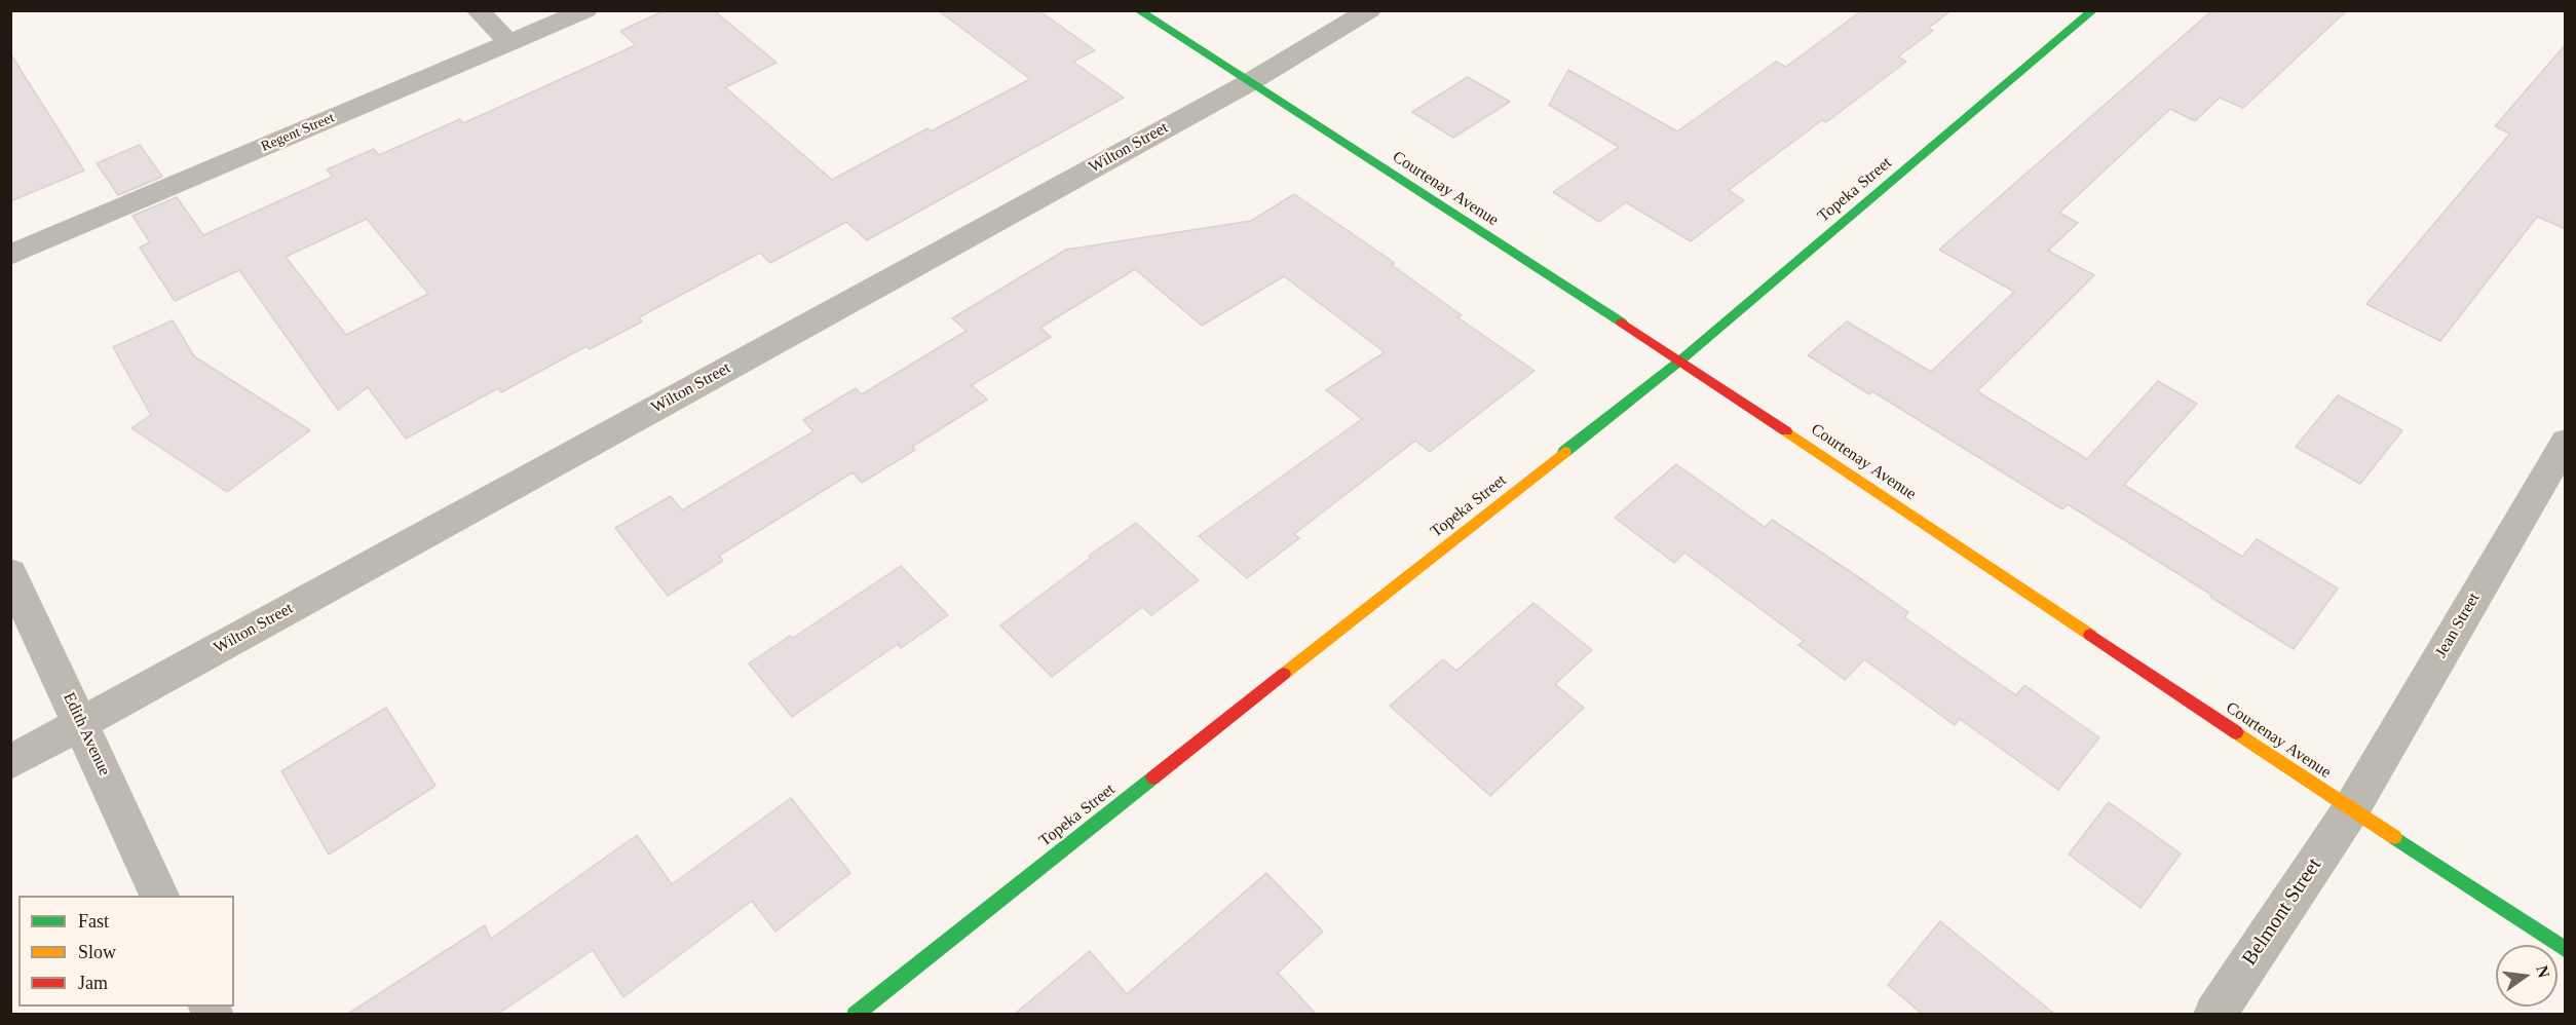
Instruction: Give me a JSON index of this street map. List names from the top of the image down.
{
  "streets": {
    "street": [
      "Regent Street",
      "Wilton Street",
      "Courtenay Avenue",
      "Topeka Street",
      "Jean Street",
      "Edith Avenue",
      "Belmont Street"
    ]
  },
  "crossings": [
    ["Wilton Street", "Courtenay Avenue"],
    ["Wilton Street", "Edith Avenue"],
    ["Courtenay Avenue", "Topeka Street"],
    ["Courtenay Avenue", "Jean Street"],
    ["Courtenay Avenue", "Belmont Street"],
    ["Jean Street", "Belmont Street"]
  ],
  "legend": ["Fast", "Slow", "Jam"],
  "north": "right"
}
